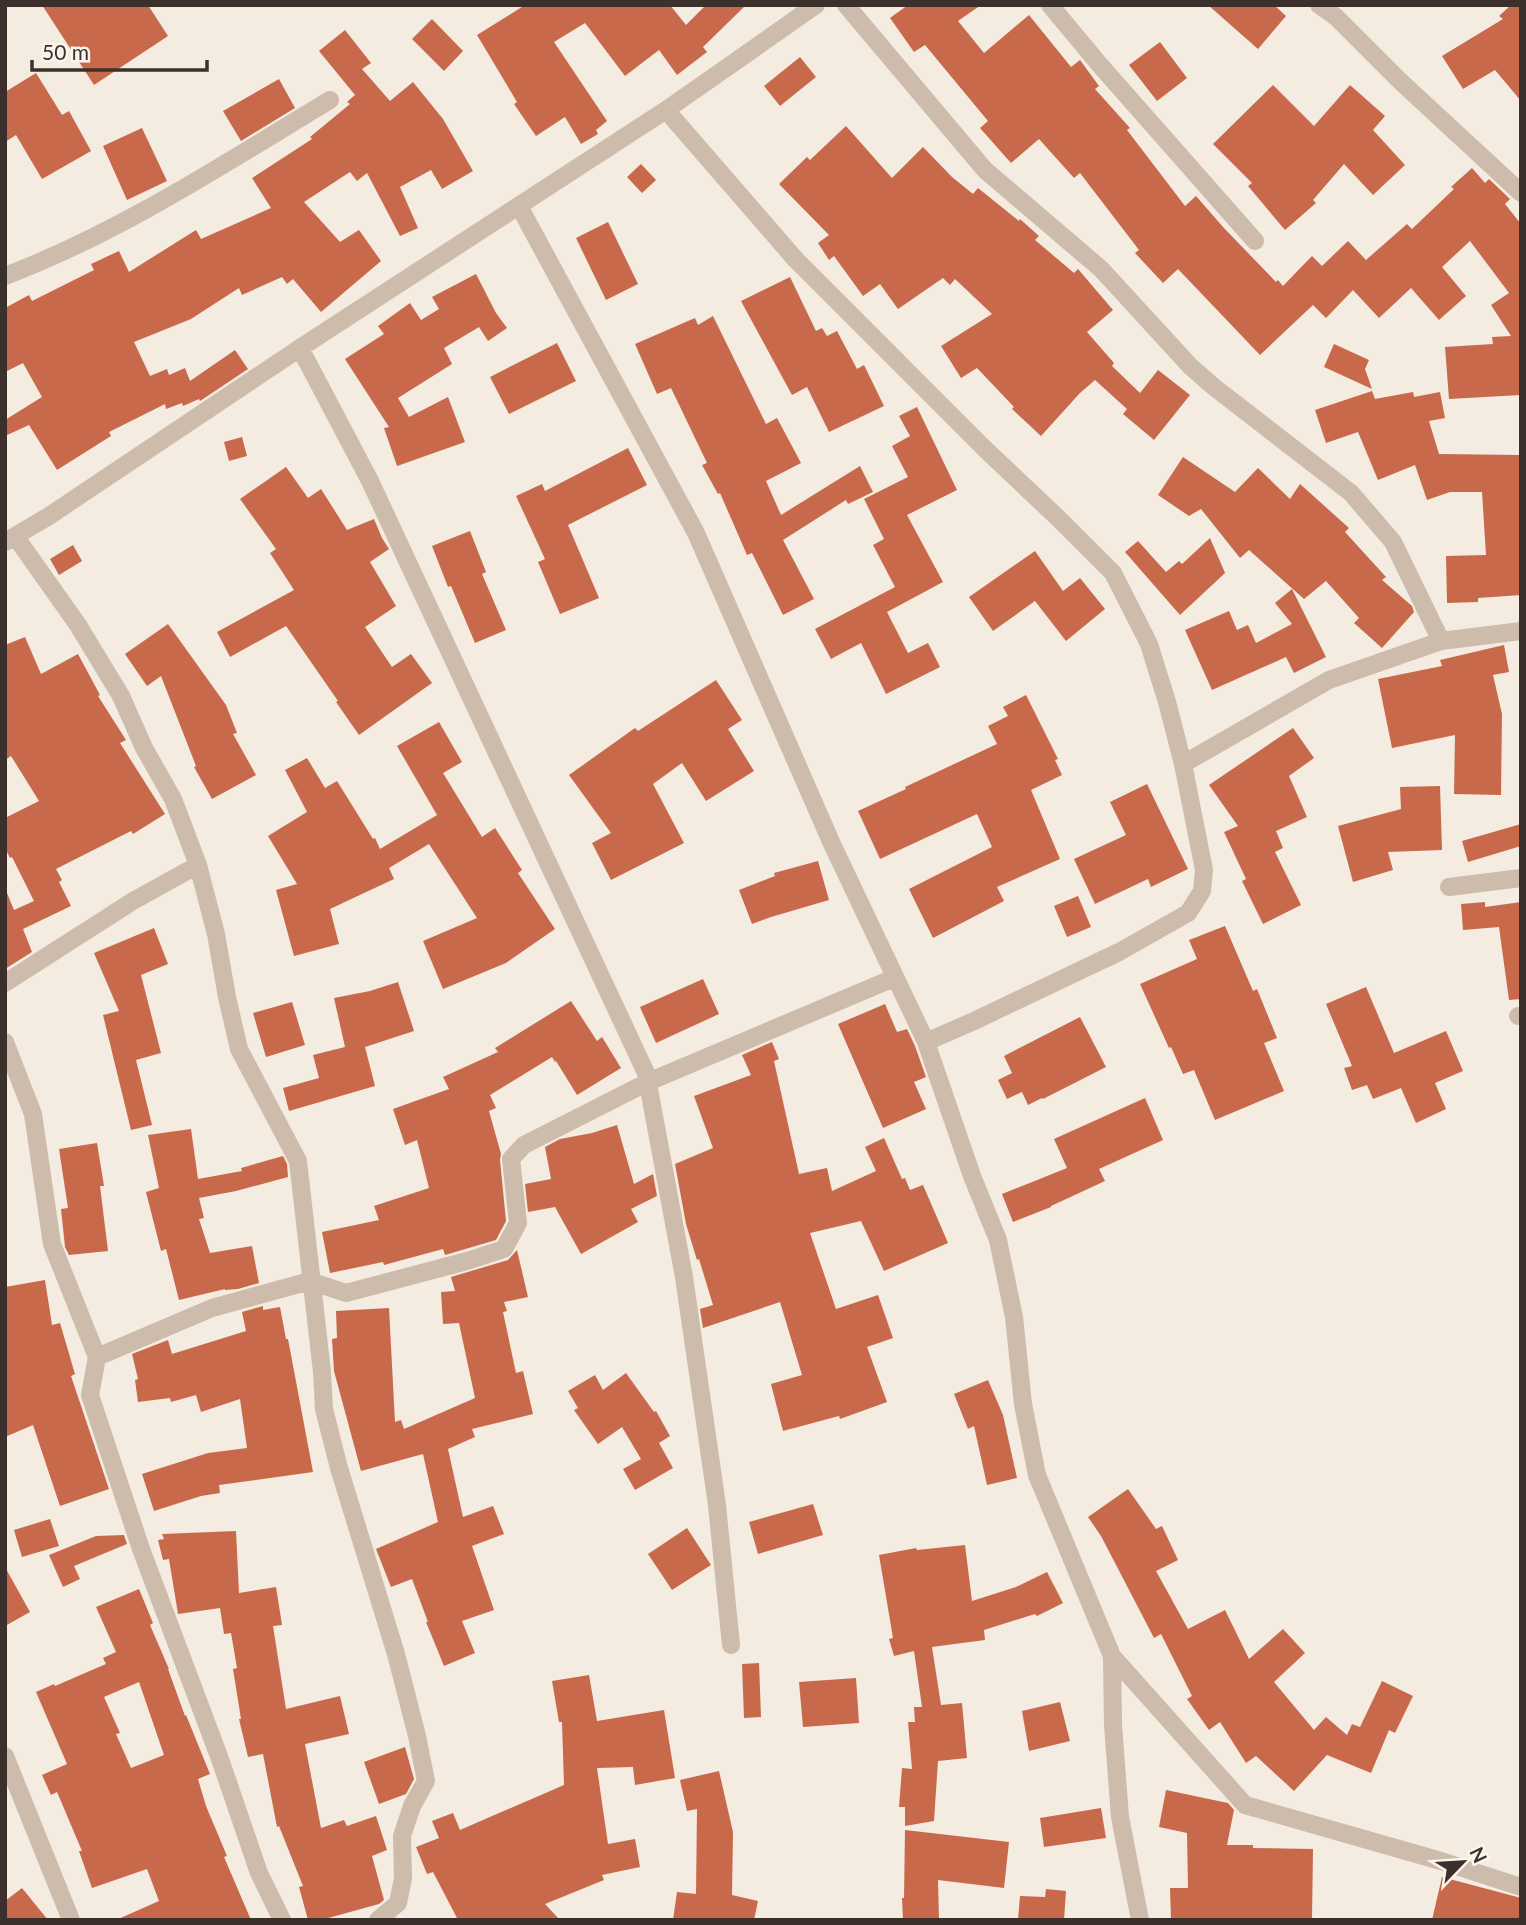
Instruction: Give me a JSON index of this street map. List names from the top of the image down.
{
  "scale_bar": "50 m",
  "north": "top right"
}
